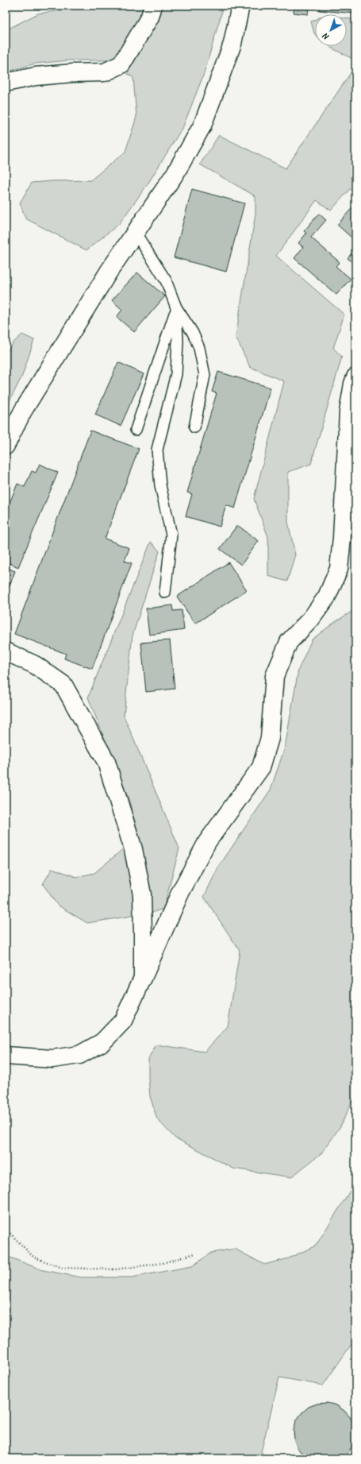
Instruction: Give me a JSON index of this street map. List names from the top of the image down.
{
  "north": "bottom left"
}
